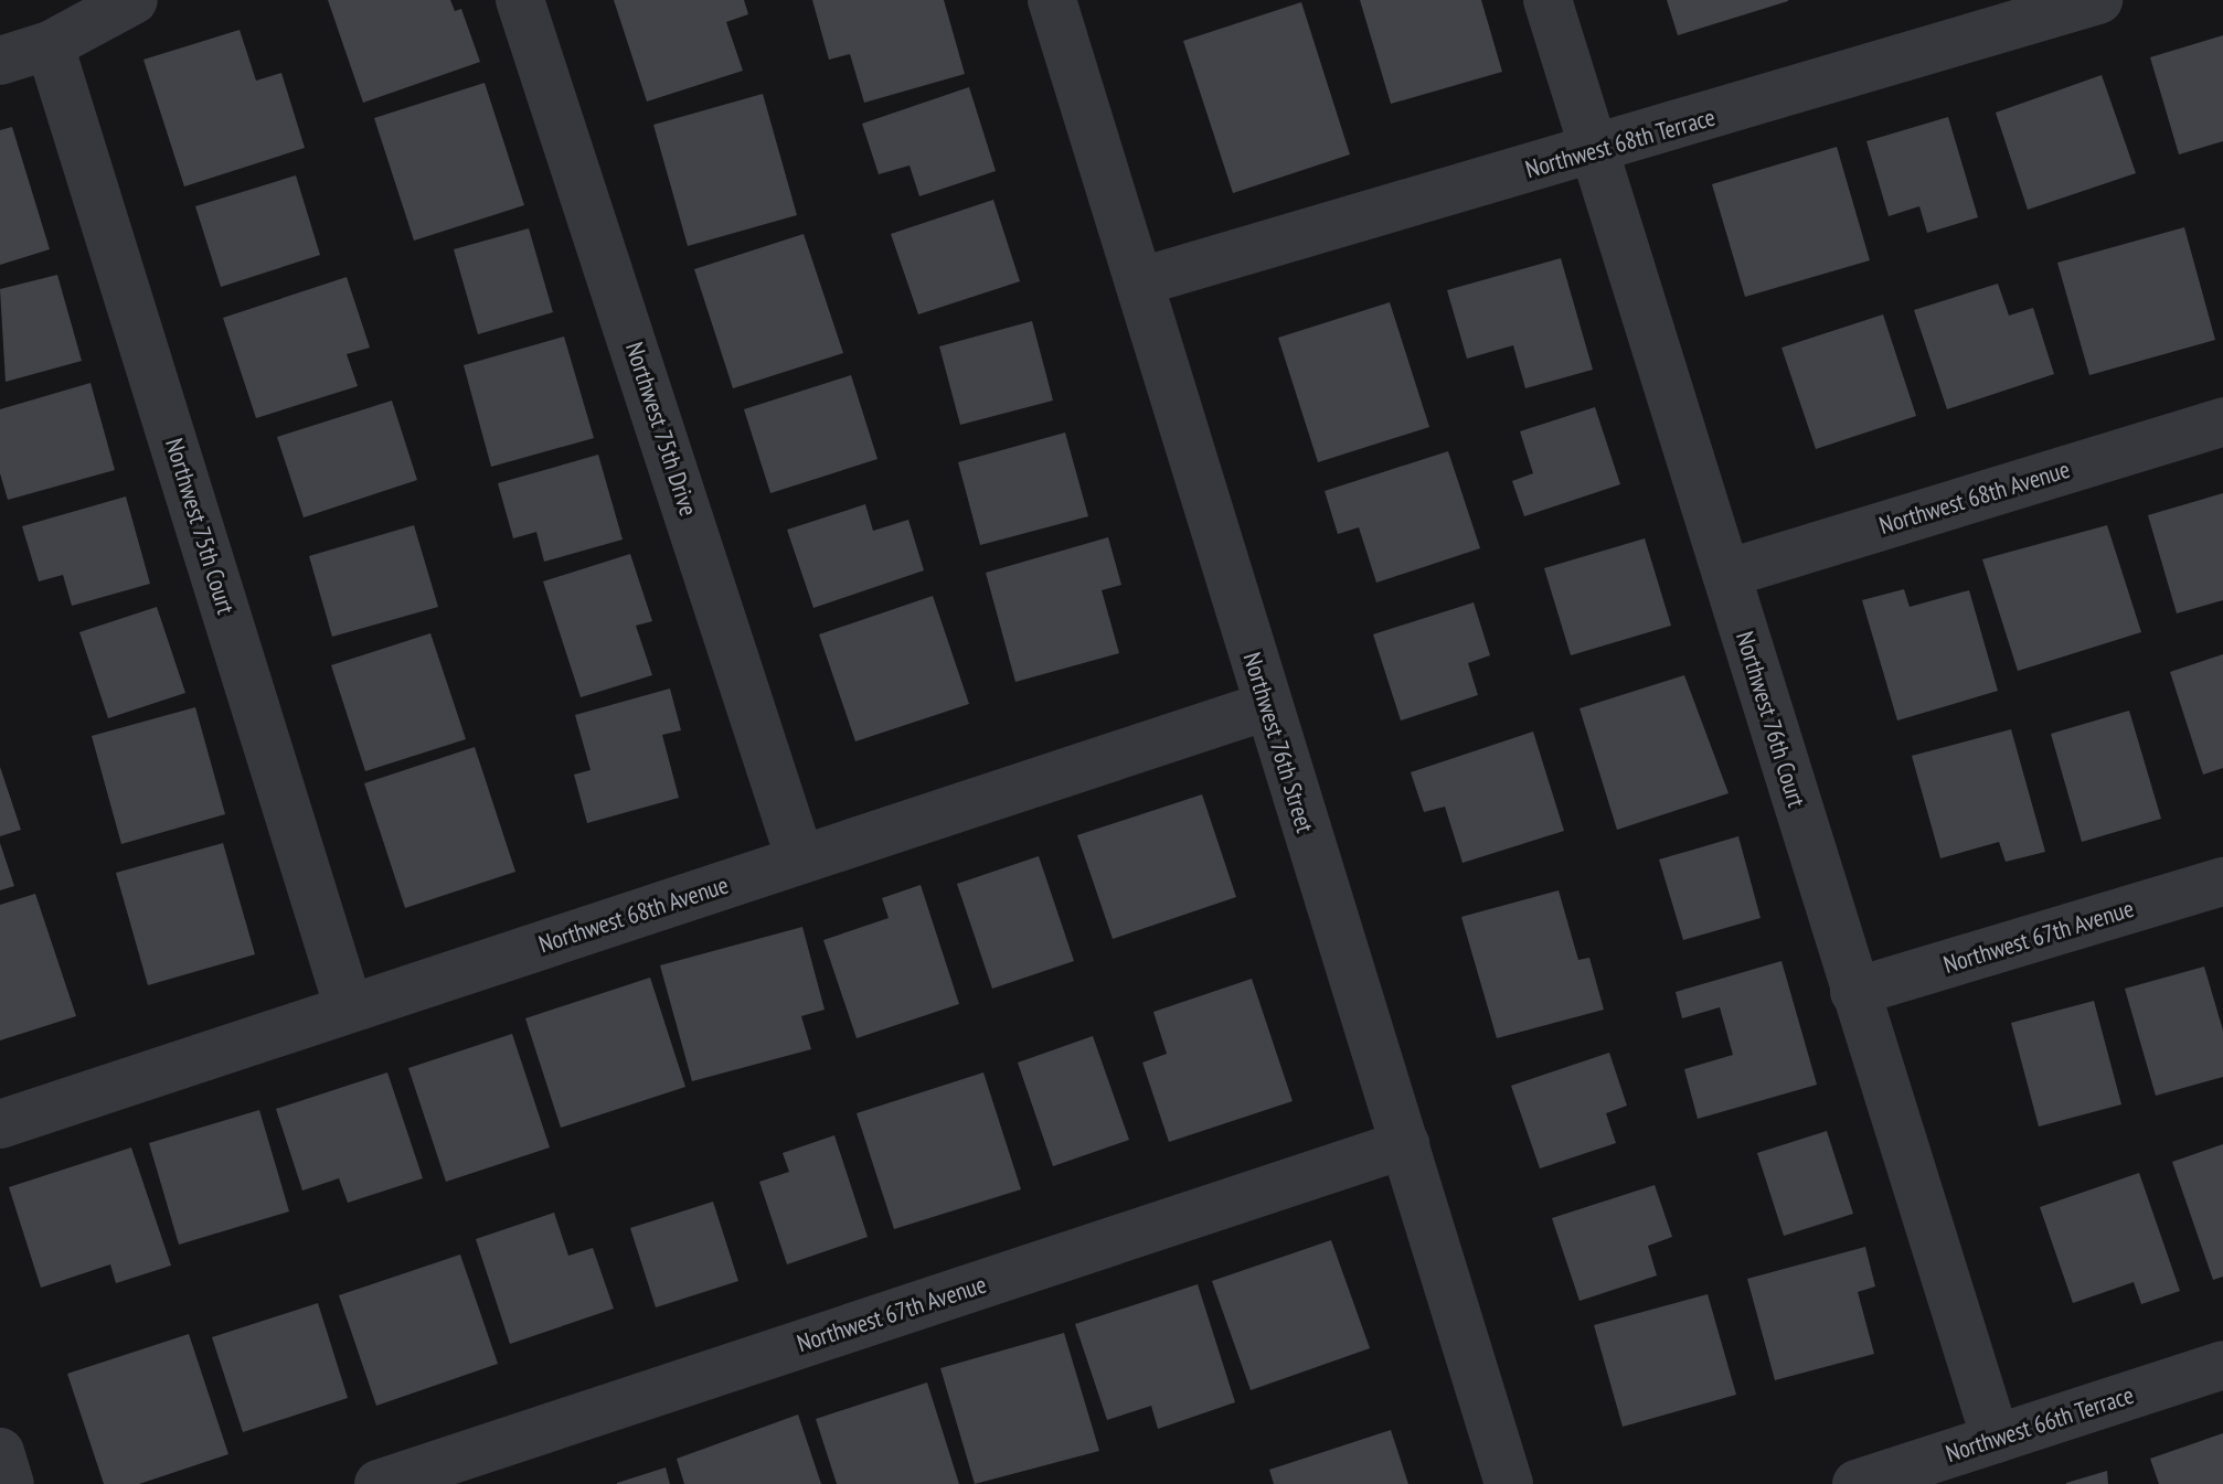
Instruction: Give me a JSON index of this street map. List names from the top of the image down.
{
  "streets": {
    "street": [
      "Northwest 68th Terrace",
      "Northwest 75th Drive",
      "Northwest 68th Avenue",
      "Northwest 75th Court",
      "Northwest 76th Court",
      "Northwest 76th Street",
      "Northwest 67th Avenue",
      "Northwest 66th Terrace"
    ]
  },
  "crossings": [
    ["Northwest 68th Terrace", "Northwest 76th Court"],
    ["Northwest 68th Terrace", "Northwest 76th Street"],
    ["Northwest 75th Drive", "Northwest 68th Avenue"],
    ["Northwest 68th Avenue", "Northwest 75th Court"],
    ["Northwest 68th Avenue", "Northwest 76th Court"],
    ["Northwest 68th Avenue", "Northwest 76th Street"],
    ["Northwest 76th Court", "Northwest 67th Avenue"],
    ["Northwest 76th Court", "Northwest 66th Terrace"],
    ["Northwest 76th Street", "Northwest 67th Avenue"]
  ]
}
